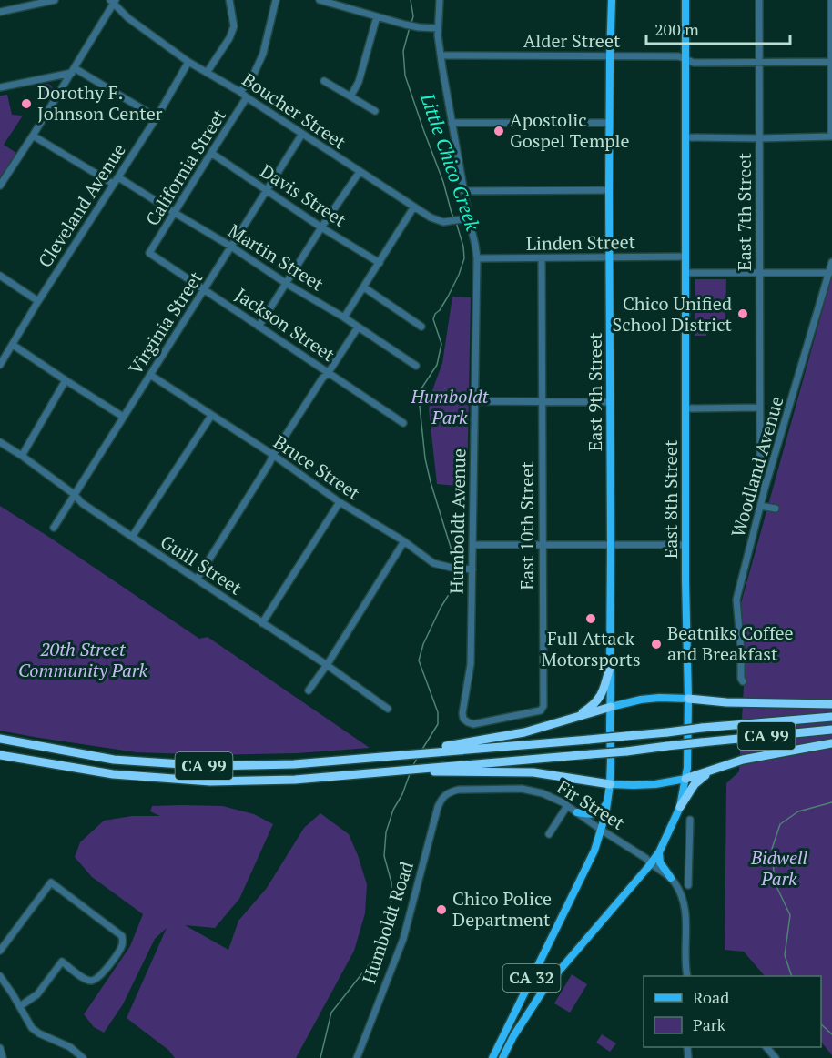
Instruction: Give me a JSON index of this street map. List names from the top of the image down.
{
  "streets": {
    "highway": ["CA 99"],
    "main road": ["East 9th Street", "East 8th Street", "CA 32"],
    "street": [
      "Alder Street",
      "Boucher Street",
      "California Street",
      "Davis Street",
      "Cleveland Avenue",
      "East 7th Street",
      "Linden Street",
      "Martin Street",
      "Virginia Street",
      "Jackson Street",
      "Woodland Avenue",
      "Bruce Street",
      "Humboldt Avenue",
      "East 10th Street",
      "Guill Street",
      "Fir Street",
      "Humboldt Road"
    ]
  },
  "crossings": [
    ["Alder Street", "East 7th Street"],
    ["Alder Street", "East 9th Street"],
    ["Alder Street", "East 8th Street"],
    ["Alder Street", "Humboldt Avenue"],
    ["Boucher Street", "California Street"],
    ["Boucher Street", "Cleveland Avenue"],
    ["Boucher Street", "Virginia Street"],
    ["Boucher Street", "Humboldt Avenue"],
    ["California Street", "Davis Street"],
    ["California Street", "Martin Street"],
    ["California Street", "Jackson Street"],
    ["Davis Street", "Virginia Street"],
    ["Cleveland Avenue", "Martin Street"],
    ["East 7th Street", "Woodland Avenue"],
    ["Linden Street", "East 9th Street"],
    ["Linden Street", "East 8th Street"],
    ["Linden Street", "Humboldt Avenue"],
    ["Linden Street", "East 10th Street"],
    ["Martin Street", "Virginia Street"],
    ["Virginia Street", "Jackson Street"],
    ["Virginia Street", "Bruce Street"],
    ["Virginia Street", "Guill Street"],
    ["East 9th Street", "CA 32"],
    ["Bruce Street", "Humboldt Avenue"],
    ["East 8th Street", "Fir Street"],
    ["East 8th Street", "CA 32"],
    ["Humboldt Avenue", "East 10th Street"],
    ["Fir Street", "Humboldt Road"],
    ["Fir Street", "CA 32"]
  ],
  "water": ["Little Chico Creek"],
  "parks": ["Humboldt Park", "20th Street Community Park", "Bidwell Park"],
  "places": [
    "Dorothy F. Johnson Center",
    "Apostolic Gospel Temple",
    "Chico Unified School District",
    "Full Attack Motorsports",
    "Beatniks Coffee and Breakfast",
    "Chico Police Department"
  ],
  "legend": ["Road", "Park"],
  "scale_bar": "200 m"
}
